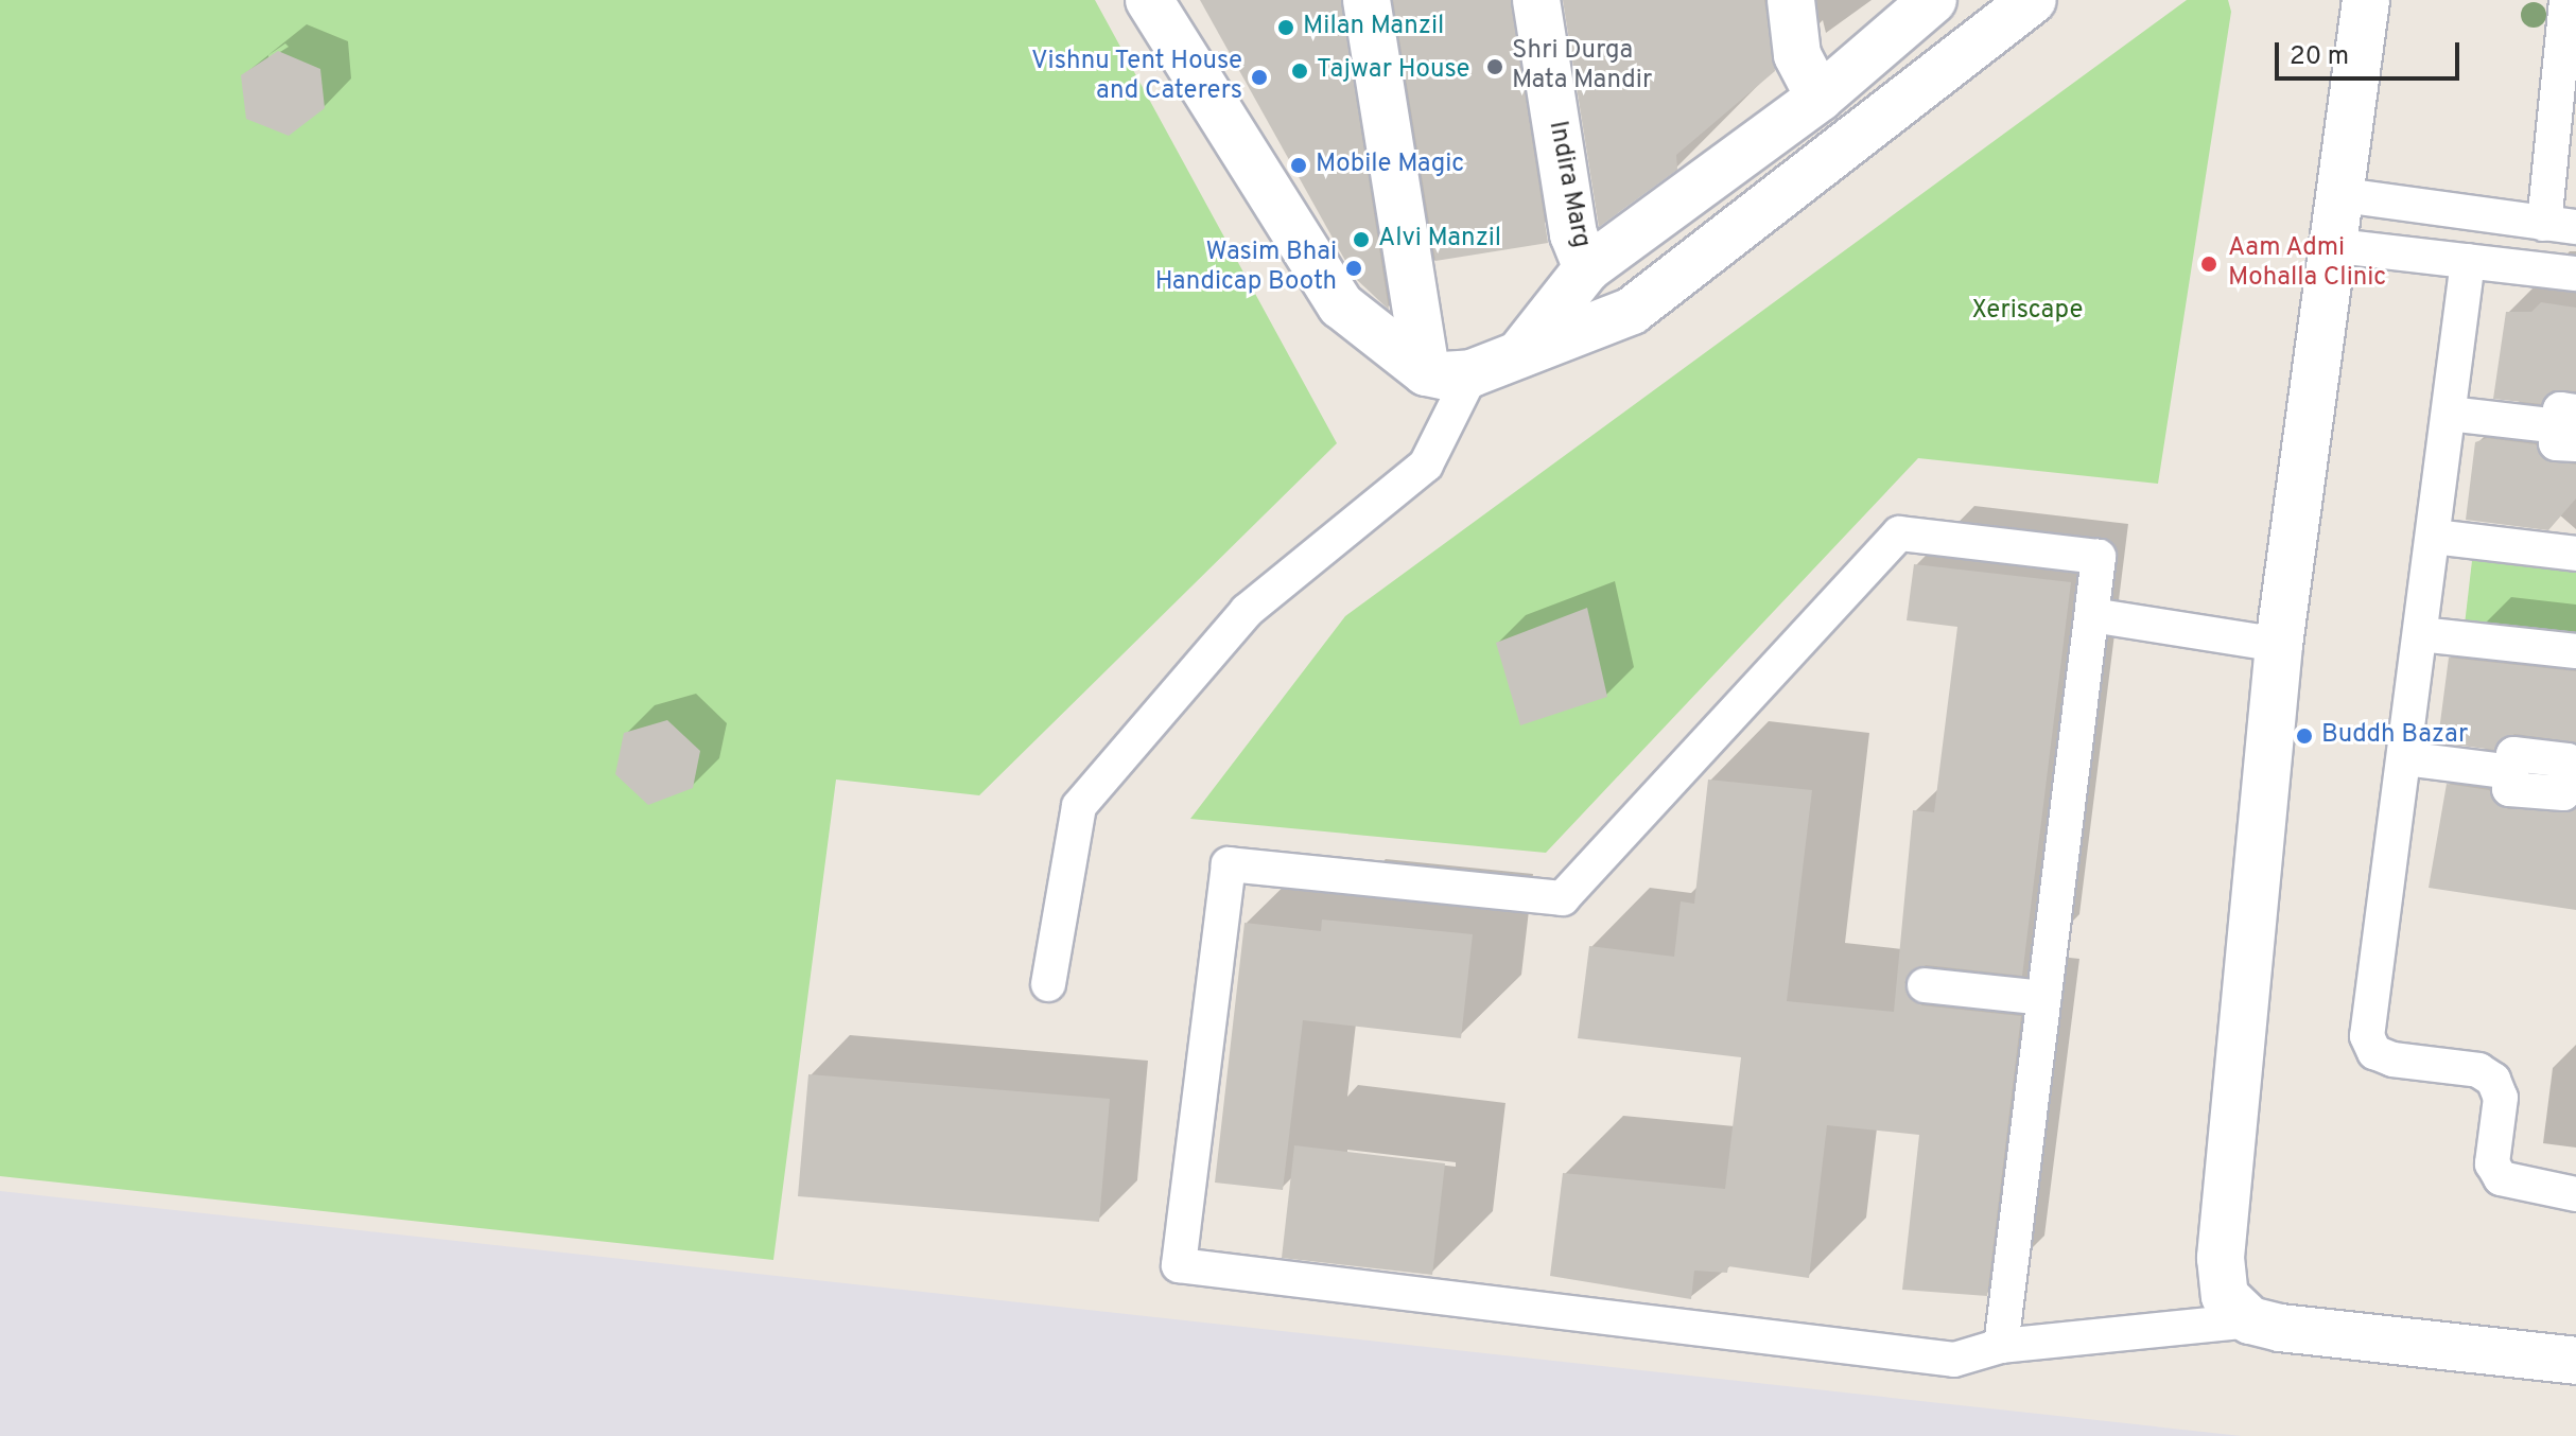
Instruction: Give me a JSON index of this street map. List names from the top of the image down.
{
  "streets": {
    "street": ["Indira Marg"]
  },
  "parks": ["Xeriscape"],
  "places": [
    "Milan Manzil",
    "Shri Durga Mata Mandir",
    "Tajwar House",
    "Vishnu Tent House and Caterers",
    "Mobile Magic",
    "Alvi Manzil",
    "Aam Admi Mohalla Clinic",
    "Wasim Bhai Handicap Booth",
    "Buddh Bazar"
  ],
  "scale_bar": "20 m"
}
